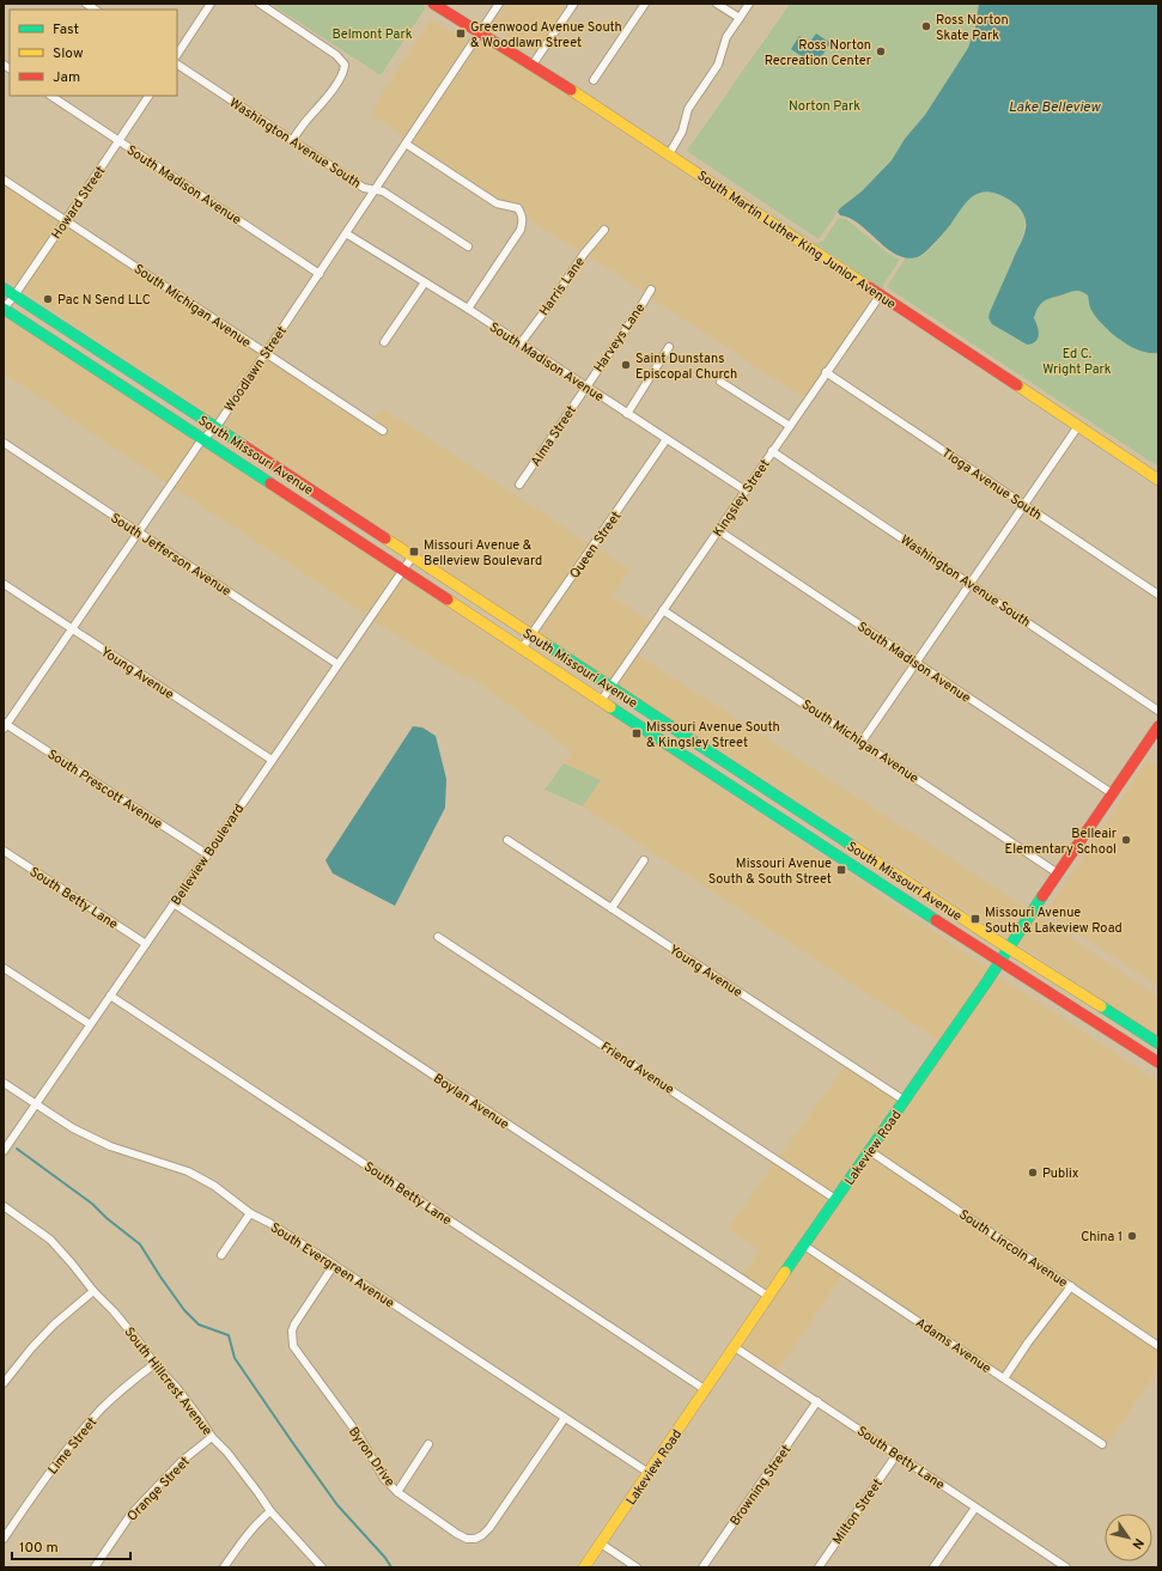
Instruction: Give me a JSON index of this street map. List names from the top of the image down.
{
  "streets": {
    "main road": ["South Martin Luther King Junior Avenue", "South Missouri Avenue", "Lakeview Road"],
    "street": [
      "Washington Avenue South",
      "South Madison Avenue",
      "Howard Street",
      "Harris Lane",
      "South Michigan Avenue",
      "Harveys Lane",
      "Woodlawn Street",
      "Alma Street",
      "Tioga Avenue South",
      "Kingsley Street",
      "Queen Street",
      "South Jefferson Avenue",
      "Young Avenue",
      "South Prescott Avenue",
      "Belleview Boulevard",
      "South Betty Lane",
      "Friend Avenue",
      "Boylan Avenue",
      "South Lincoln Avenue",
      "South Evergreen Avenue",
      "Adams Avenue",
      "South Hillcrest Avenue",
      "Lime Street",
      "Byron Drive",
      "Browning Street",
      "Orange Street",
      "Milton Street"
    ]
  },
  "crossings": [
    ["Washington Avenue South", "Woodlawn Street"],
    ["Washington Avenue South", "Kingsley Street"],
    ["South Madison Avenue", "Howard Street"],
    ["South Madison Avenue", "Harris Lane"],
    ["South Madison Avenue", "Harveys Lane"],
    ["South Madison Avenue", "Woodlawn Street"],
    ["South Madison Avenue", "Alma Street"],
    ["South Madison Avenue", "Kingsley Street"],
    ["South Madison Avenue", "Queen Street"],
    ["South Madison Avenue", "Lakeview Road"],
    ["Howard Street", "South Michigan Avenue"],
    ["Howard Street", "South Missouri Avenue"],
    ["South Martin Luther King Junior Avenue", "Woodlawn Street"],
    ["South Martin Luther King Junior Avenue", "Kingsley Street"],
    ["South Michigan Avenue", "Woodlawn Street"],
    ["South Michigan Avenue", "Kingsley Street"],
    ["South Michigan Avenue", "Lakeview Road"],
    ["Harveys Lane", "Alma Street"],
    ["Woodlawn Street", "South Missouri Avenue"],
    ["Woodlawn Street", "South Jefferson Avenue"],
    ["Woodlawn Street", "Young Avenue"],
    ["Woodlawn Street", "South Prescott Avenue"],
    ["South Missouri Avenue", "Kingsley Street"],
    ["South Missouri Avenue", "Queen Street"],
    ["South Missouri Avenue", "Belleview Boulevard"],
    ["South Missouri Avenue", "Lakeview Road"],
    ["Tioga Avenue South", "Kingsley Street"],
    ["South Jefferson Avenue", "Belleview Boulevard"],
    ["Young Avenue", "Belleview Boulevard"],
    ["Young Avenue", "Lakeview Road"],
    ["South Prescott Avenue", "Belleview Boulevard"],
    ["Belleview Boulevard", "South Betty Lane"],
    ["Belleview Boulevard", "Boylan Avenue"],
    ["Belleview Boulevard", "South Evergreen Avenue"],
    ["South Betty Lane", "Lakeview Road"],
    ["South Betty Lane", "Browning Street"],
    ["South Betty Lane", "Milton Street"],
    ["Friend Avenue", "Lakeview Road"],
    ["Boylan Avenue", "Lakeview Road"],
    ["Lakeview Road", "South Lincoln Avenue"],
    ["Lakeview Road", "South Evergreen Avenue"],
    ["Lakeview Road", "Adams Avenue"],
    ["South Evergreen Avenue", "Byron Drive"],
    ["South Hillcrest Avenue", "Lime Street"],
    ["South Hillcrest Avenue", "Orange Street"]
  ],
  "water": ["Lake Belleview"],
  "parks": ["Belmont Park", "Norton Park", "Ed C. Wright Park"],
  "places": {
    "other": [
      "Ross Norton Skate Park",
      "Ross Norton Recreation Center",
      "Pac N Send LLC",
      "Saint Dunstans Episcopal Church",
      "Belleair Elementary School",
      "Publix",
      "China 1"
    ],
    "transit": [
      "Greenwood Avenue South & Woodlawn Street",
      "Missouri Avenue & Belleview Boulevard",
      "Missouri Avenue South & Kingsley Street",
      "Missouri Avenue South & South Street",
      "Missouri Avenue South & Lakeview Road"
    ]
  },
  "legend": ["Fast", "Slow", "Jam"],
  "scale_bar": "100 m",
  "north": "bottom right"
}
